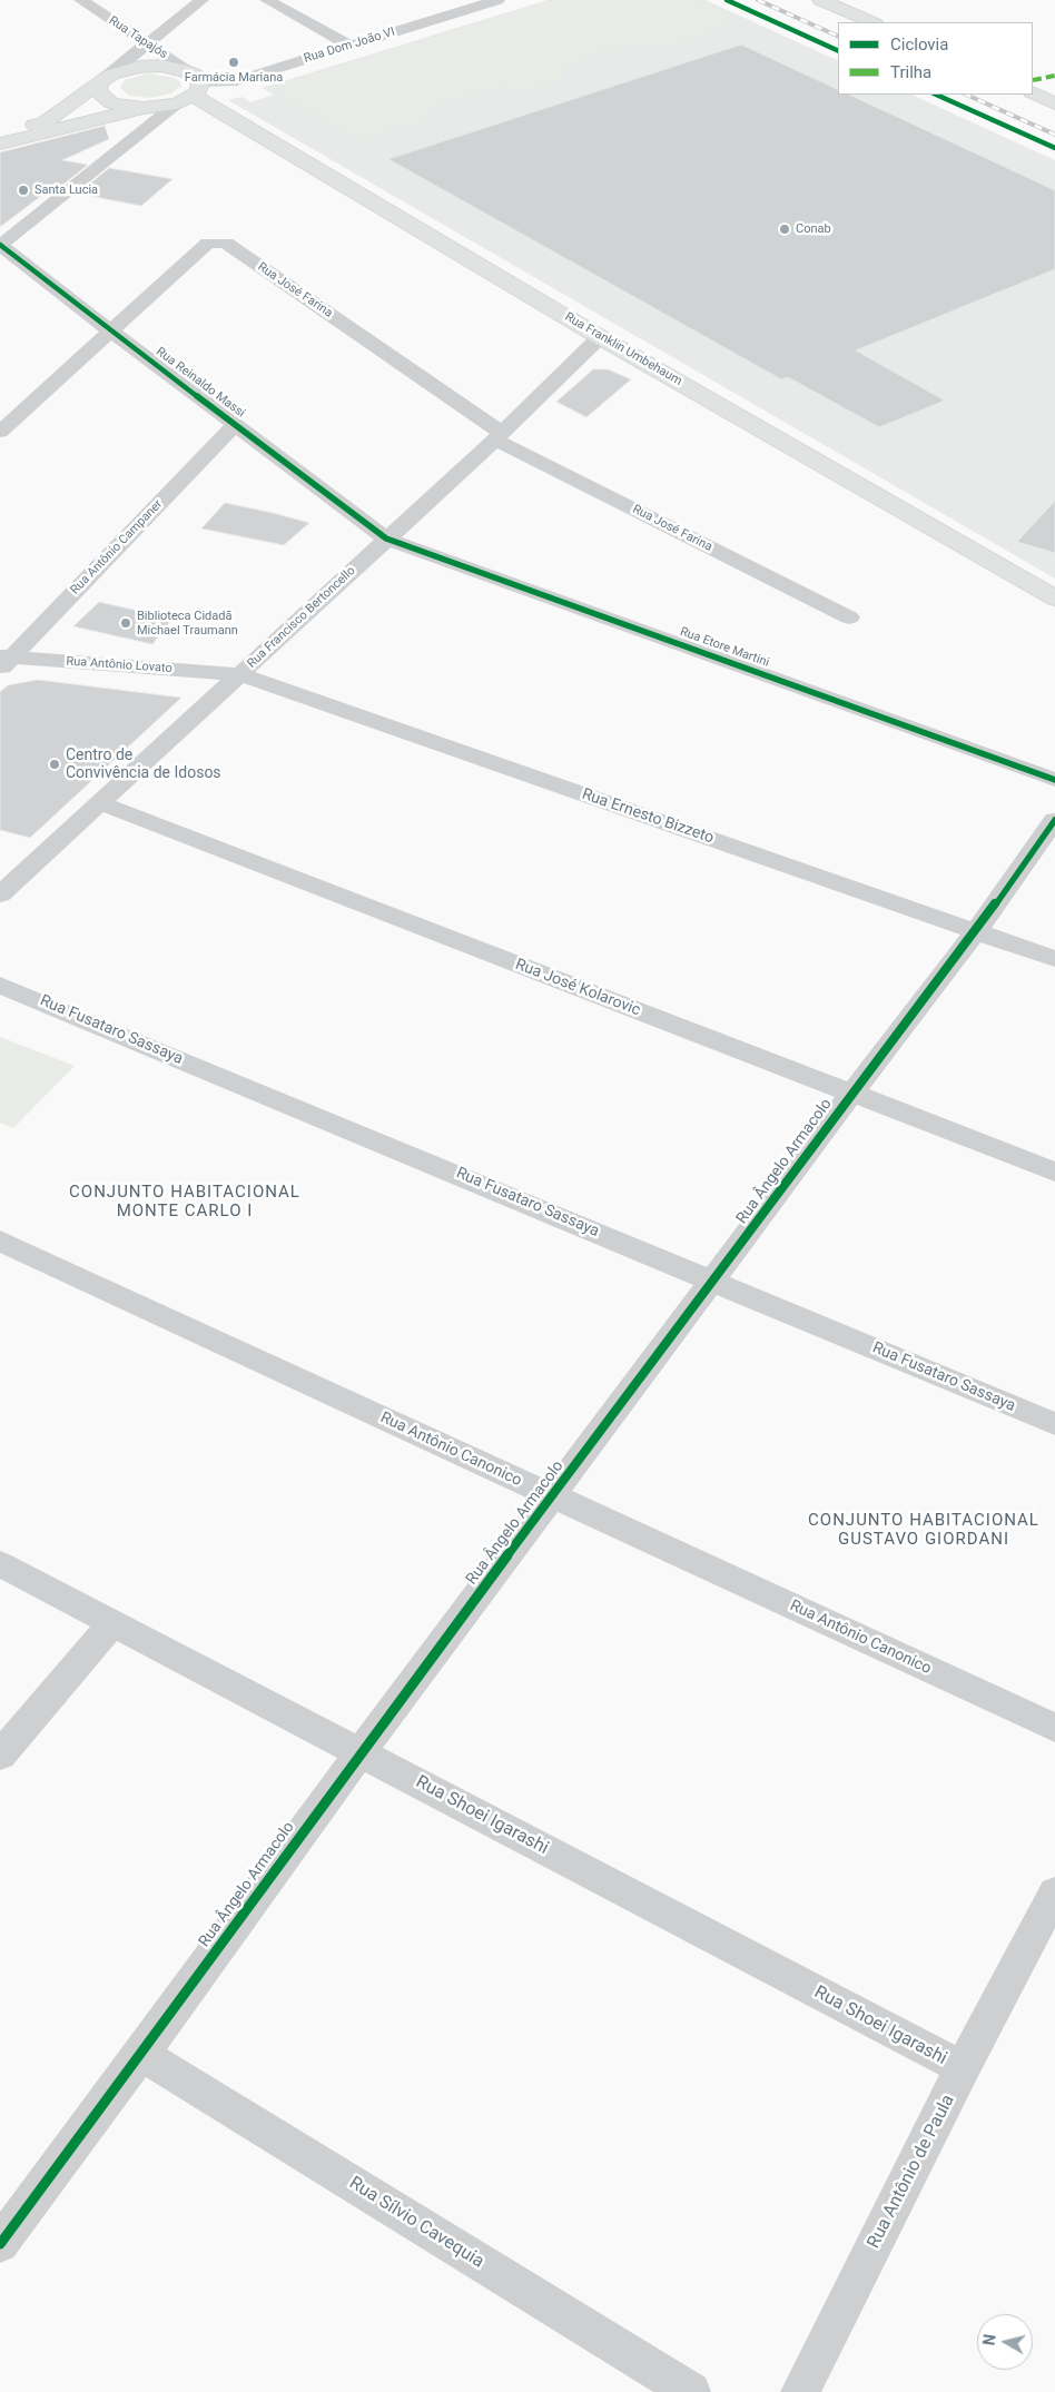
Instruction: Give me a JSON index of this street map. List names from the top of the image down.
{
  "streets": {
    "street": [
      "Rua Tapajós",
      "Rua Dom João VI",
      "Rua José Farina",
      "Rua Franklin Umbehaum",
      "Rua Reinaldo Massi",
      "Rua Antônio Campaner",
      "Rua Francisco Bertoncello",
      "Rua Etore Martini",
      "Rua Antônio Lovato",
      "Rua Ernesto Bizzeto",
      "Rua José Kolarovic",
      "Rua Fusataro Sassaya",
      "Rua Ângelo Armacolo",
      "Rua Antônio Canonico",
      "Rua Shoei Igarashi",
      "Rua Antônio de Paula",
      "Rua Sílvio Cavequia"
    ]
  },
  "crossings": [
    ["Rua Tapajós", "Rua Dom João VI"],
    ["Rua Tapajós", "Rua Franklin Umbehaum"],
    ["Rua Dom João VI", "Rua Franklin Umbehaum"],
    ["Rua José Farina", "Rua Reinaldo Massi"],
    ["Rua José Farina", "Rua Francisco Bertoncello"],
    ["Rua Franklin Umbehaum", "Rua Francisco Bertoncello"],
    ["Rua Reinaldo Massi", "Rua Antônio Campaner"],
    ["Rua Reinaldo Massi", "Rua Francisco Bertoncello"],
    ["Rua Reinaldo Massi", "Rua Etore Martini"],
    ["Rua Antônio Campaner", "Rua Antônio Lovato"],
    ["Rua Francisco Bertoncello", "Rua Etore Martini"],
    ["Rua Francisco Bertoncello", "Rua Antônio Lovato"],
    ["Rua Francisco Bertoncello", "Rua Ernesto Bizzeto"],
    ["Rua Francisco Bertoncello", "Rua José Kolarovic"],
    ["Rua Antônio Lovato", "Rua Ernesto Bizzeto"],
    ["Rua Ernesto Bizzeto", "Rua Ângelo Armacolo"],
    ["Rua José Kolarovic", "Rua Ângelo Armacolo"],
    ["Rua Fusataro Sassaya", "Rua Ângelo Armacolo"],
    ["Rua Ângelo Armacolo", "Rua Antônio Canonico"],
    ["Rua Ângelo Armacolo", "Rua Shoei Igarashi"],
    ["Rua Ângelo Armacolo", "Rua Sílvio Cavequia"],
    ["Rua Shoei Igarashi", "Rua Antônio de Paula"]
  ],
  "districts": ["CONJUNTO HABITACIONAL MONTE CARLO I", "CONJUNTO HABITACIONAL GUSTAVO GIORDANI"],
  "places": [
    "Farmácia Mariana",
    "Santa Lucia",
    "Conab",
    "Biblioteca Cidadã Michael Traumann",
    "Centro de Convivência de Idosos"
  ],
  "legend": ["Ciclovia", "Trilha"],
  "north": "left"
}
